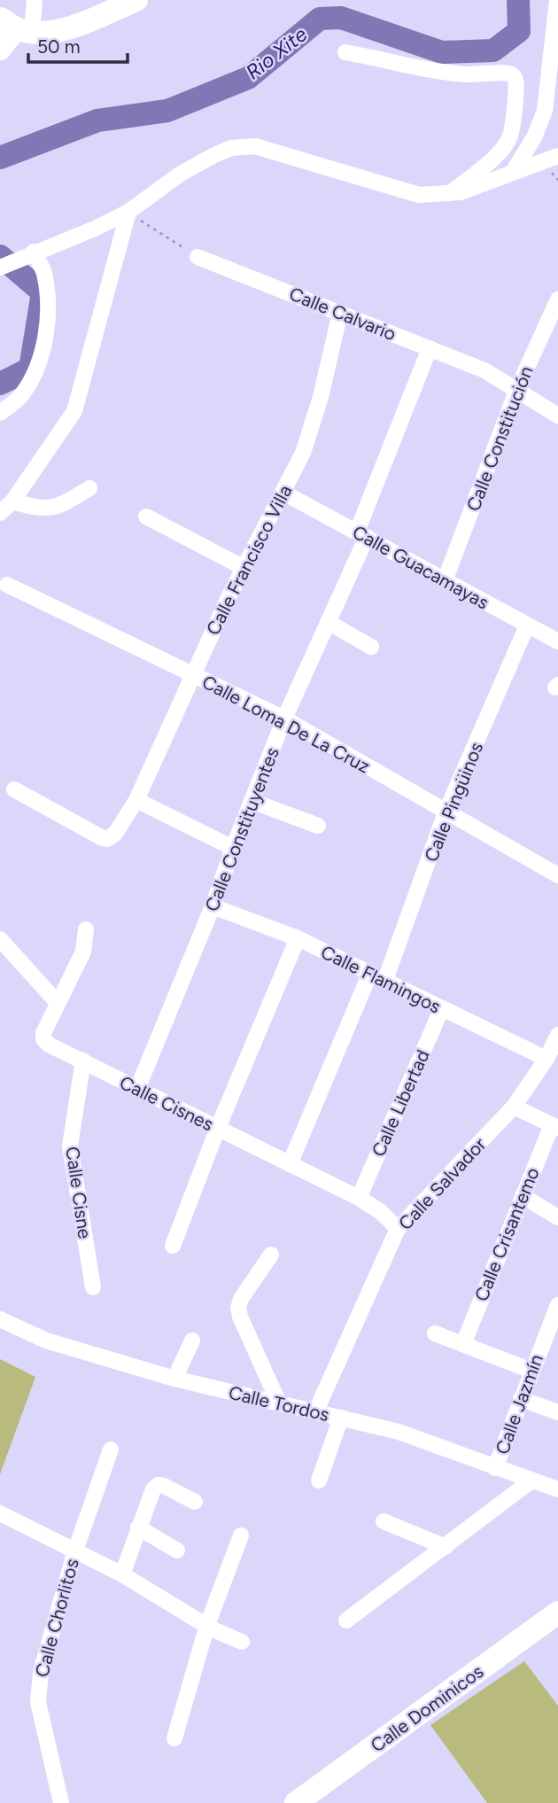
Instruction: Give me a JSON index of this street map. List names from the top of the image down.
{
  "streets": {
    "street": [
      "Calle Calvario",
      "Calle Constitución",
      "Calle Francisco Villa",
      "Calle Guacamayas",
      "Calle Loma De La Cruz",
      "Calle Pingüinos",
      "Calle Constituyentes",
      "Calle Flamingos",
      "Calle Cisnes",
      "Calle Libertad",
      "Calle Salvador",
      "Calle Cisne",
      "Calle Crisantemo",
      "Calle Tordos",
      "Calle Jazmín",
      "Calle Chorlitos",
      "Calle Dominicos"
    ]
  },
  "crossings": [
    ["Calle Calvario", "Calle Constitución"],
    ["Calle Calvario", "Calle Francisco Villa"],
    ["Calle Calvario", "Calle Constituyentes"],
    ["Calle Constitución", "Calle Guacamayas"],
    ["Calle Francisco Villa", "Calle Guacamayas"],
    ["Calle Francisco Villa", "Calle Loma De La Cruz"],
    ["Calle Guacamayas", "Calle Pingüinos"],
    ["Calle Guacamayas", "Calle Constituyentes"],
    ["Calle Loma De La Cruz", "Calle Pingüinos"],
    ["Calle Loma De La Cruz", "Calle Constituyentes"],
    ["Calle Pingüinos", "Calle Flamingos"],
    ["Calle Constituyentes", "Calle Flamingos"],
    ["Calle Constituyentes", "Calle Cisnes"],
    ["Calle Flamingos", "Calle Libertad"],
    ["Calle Flamingos", "Calle Salvador"],
    ["Calle Cisnes", "Calle Libertad"],
    ["Calle Cisnes", "Calle Salvador"],
    ["Calle Cisnes", "Calle Cisne"],
    ["Calle Salvador", "Calle Tordos"],
    ["Calle Tordos", "Calle Jazmín"]
  ],
  "water": ["Rio Xite"],
  "scale_bar": "50 m"
}
